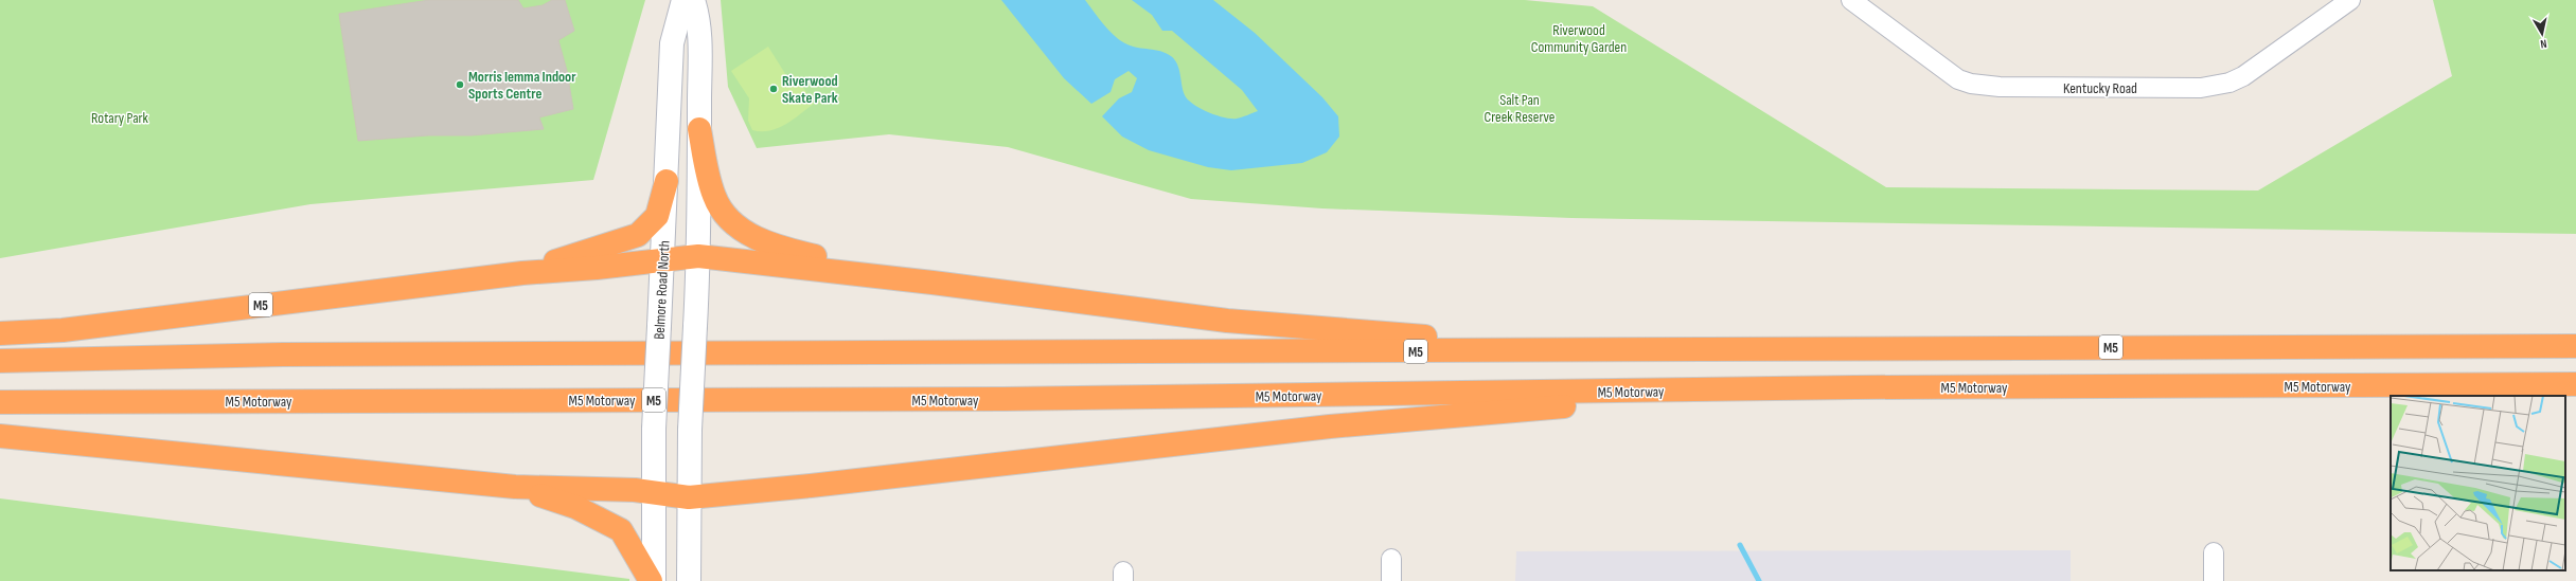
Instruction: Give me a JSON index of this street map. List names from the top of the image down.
{
  "streets": {
    "highway": ["M5", "M5 Motorway"],
    "main road": ["Belmore Road North"],
    "street": ["Kentucky Road"]
  },
  "crossings": [
    ["Belmore Road North", "M5"]
  ],
  "parks": ["Riverwood Community Garden", "Salt Pan Creek Reserve", "Rotary Park"],
  "places": ["Morris Iemma Indoor Sports Centre", "Riverwood Skate Park"],
  "north": "bottom"
}
